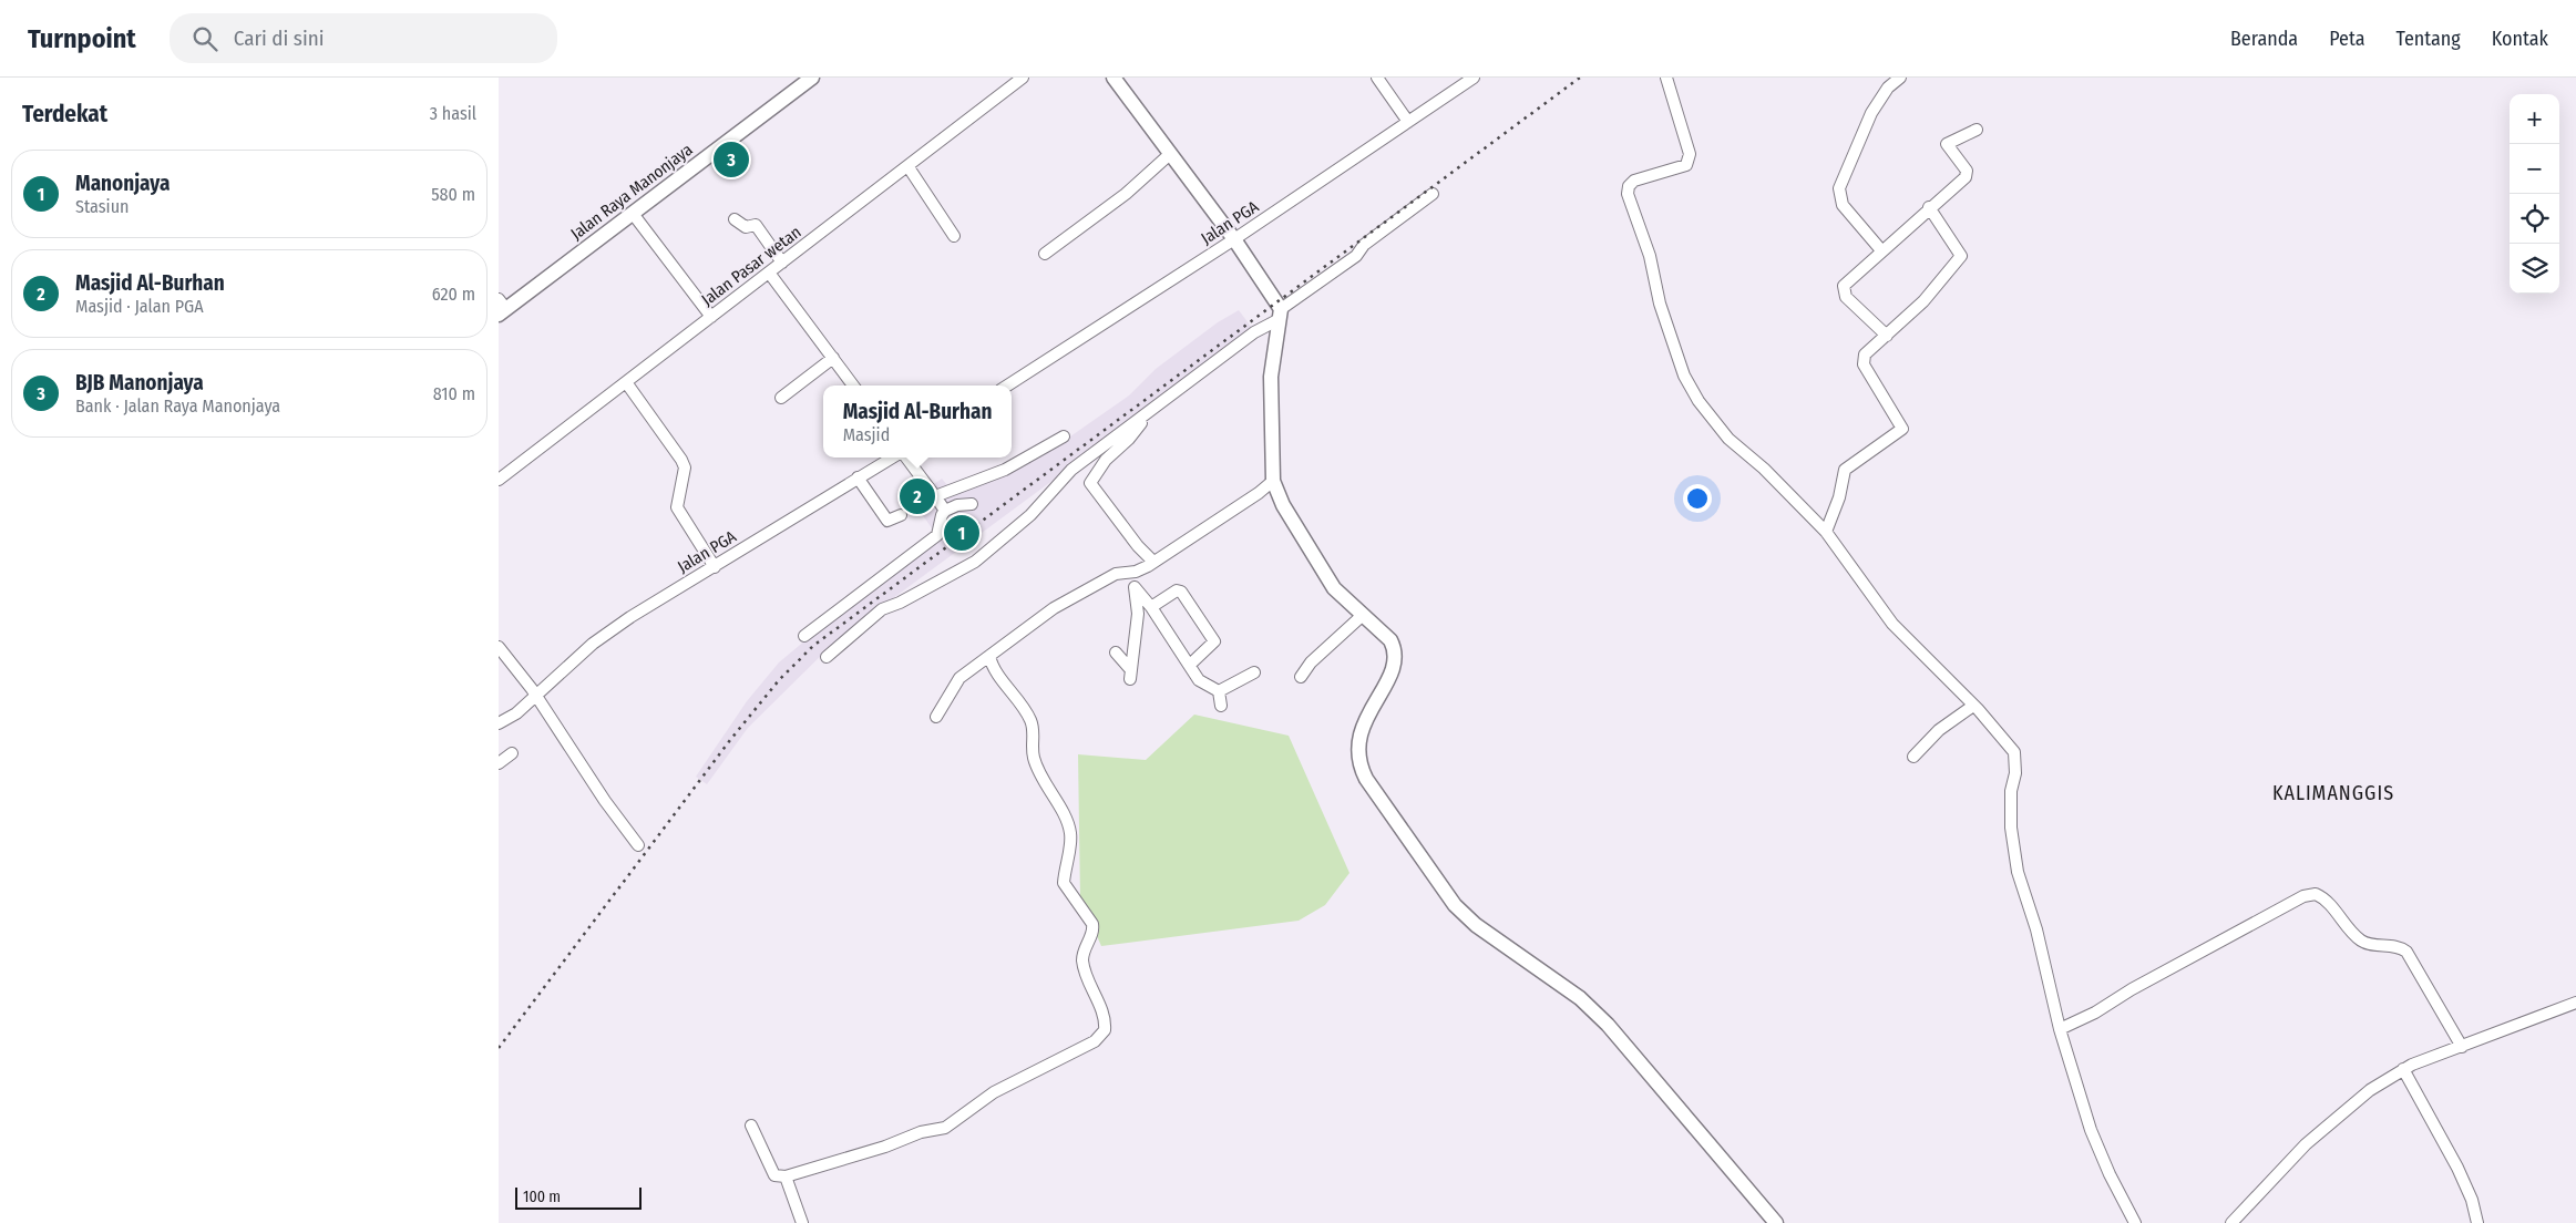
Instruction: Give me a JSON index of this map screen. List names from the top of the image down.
{
  "streets": {
    "main road": ["Jalan Raya Manonjaya"],
    "street": ["Jalan PGA", "Jalan Pasar wetan"]
  },
  "districts": ["KALIMANGGIS"],
  "scale_bar": "100 m",
  "page": {
    "header": "Turnpoint",
    "search": "Cari di sini",
    "nav": [
      "Beranda",
      "Peta",
      "Tentang",
      "Kontak"
    ],
    "heading": ["Terdekat", "3 hasil"],
    "map_buttons": ["+", "−"],
    "pins": ["3", "2", "1"],
    "list": [
      {
        "mark": "1",
        "name": "Manonjaya",
        "note": "Stasiun",
        "value": "580 m"
      },
      {
        "mark": "2",
        "name": "Masjid Al-Burhan",
        "note": "Masjid · Jalan PGA",
        "value": "620 m"
      },
      {
        "mark": "3",
        "name": "BJB Manonjaya",
        "note": "Bank · Jalan Raya Manonjaya",
        "value": "810 m"
      }
    ],
    "popup": ["Masjid Al-Burhan", "Masjid"],
    "scale": "100 m"
  }
}
